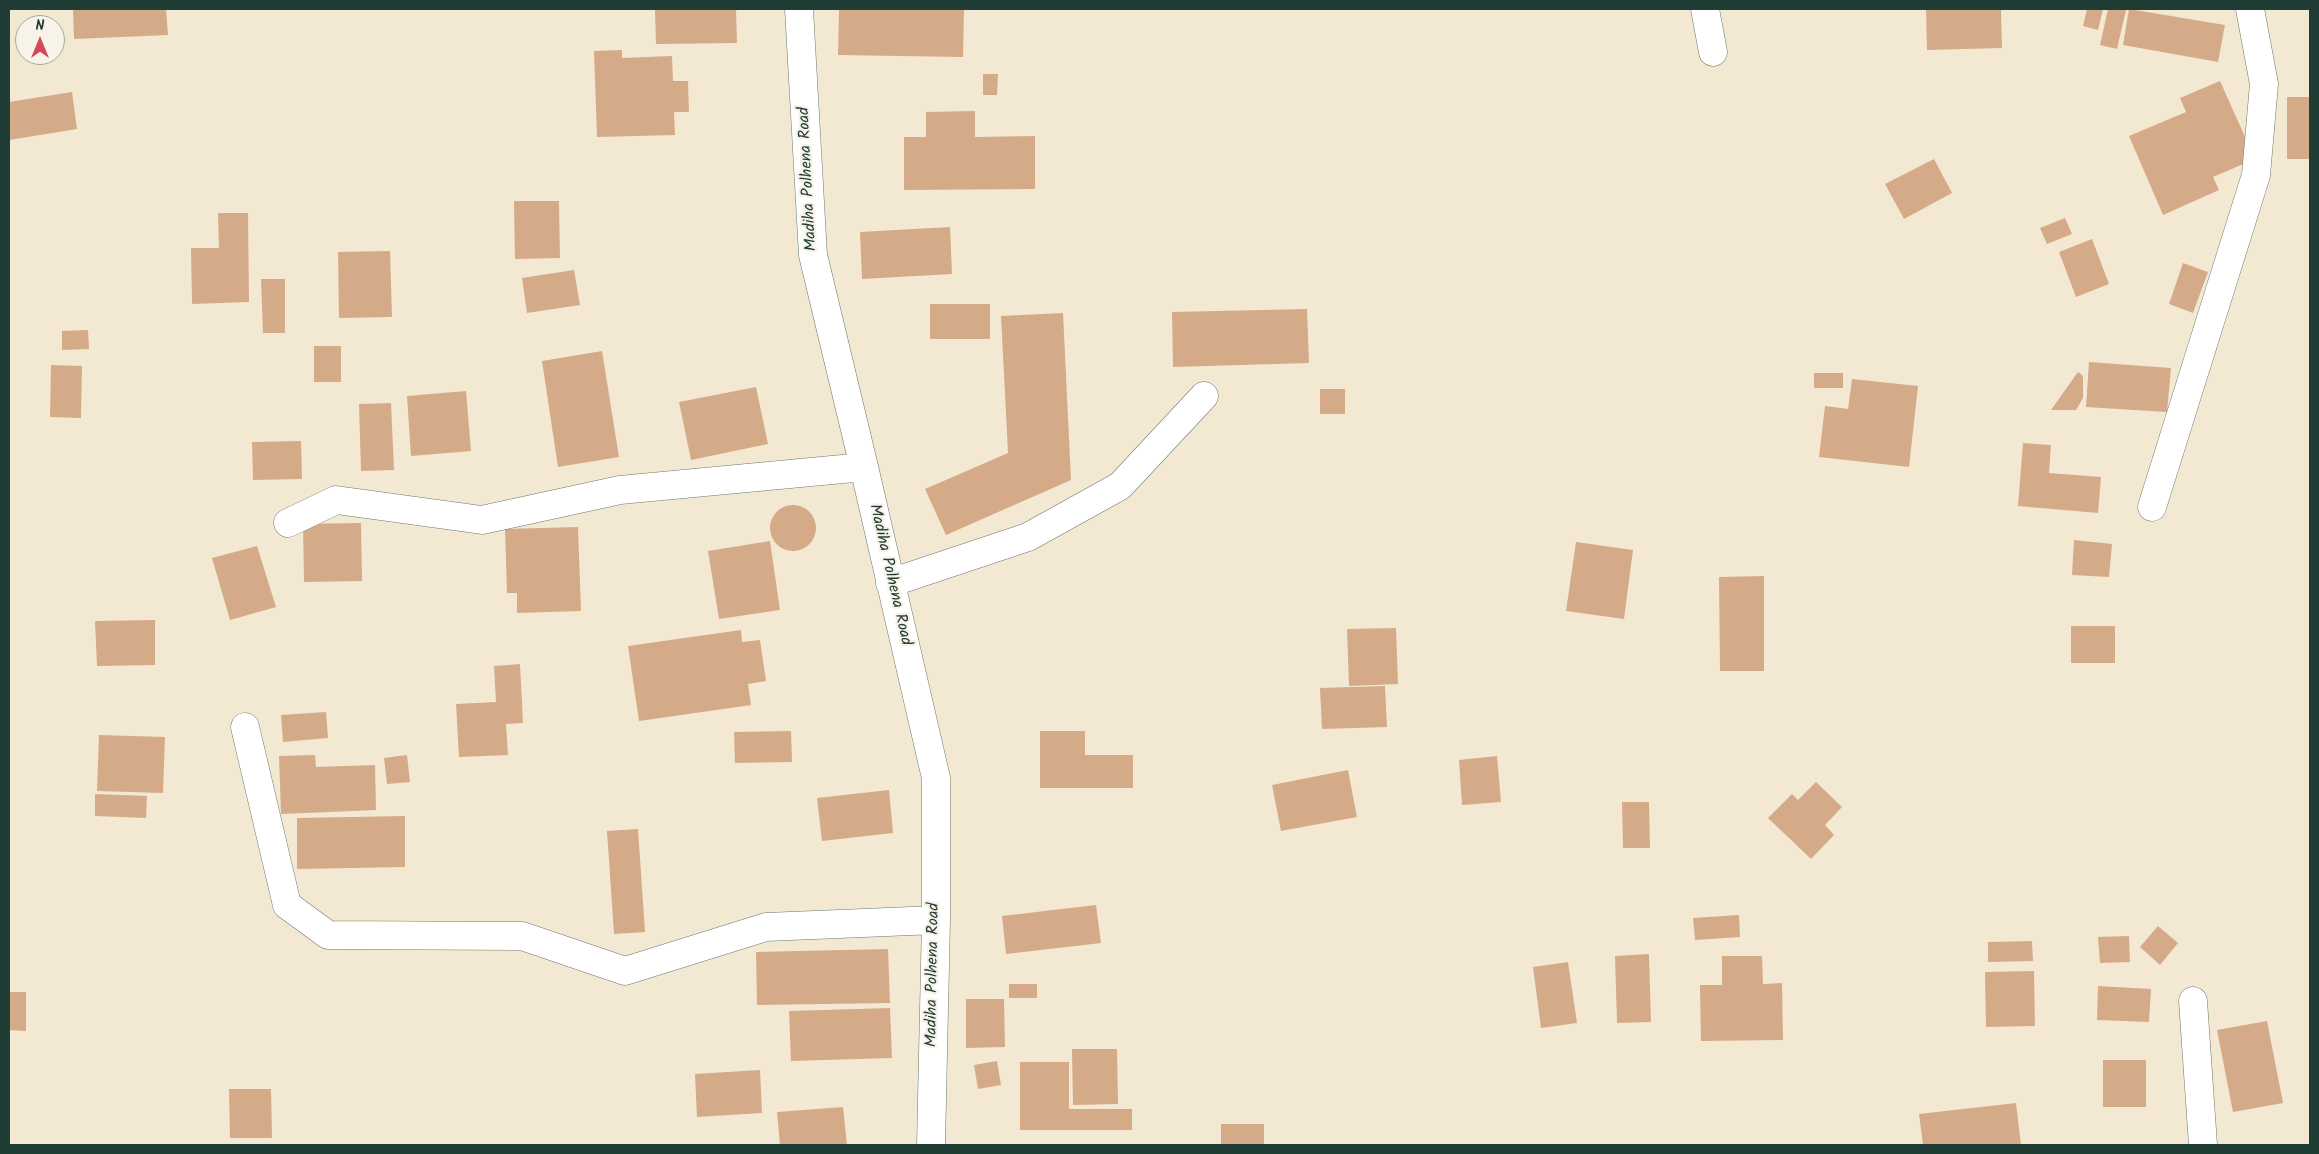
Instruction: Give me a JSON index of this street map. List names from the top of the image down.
{
  "streets": {
    "street": ["Madiha Polhena Road"]
  },
  "north": "top"
}
